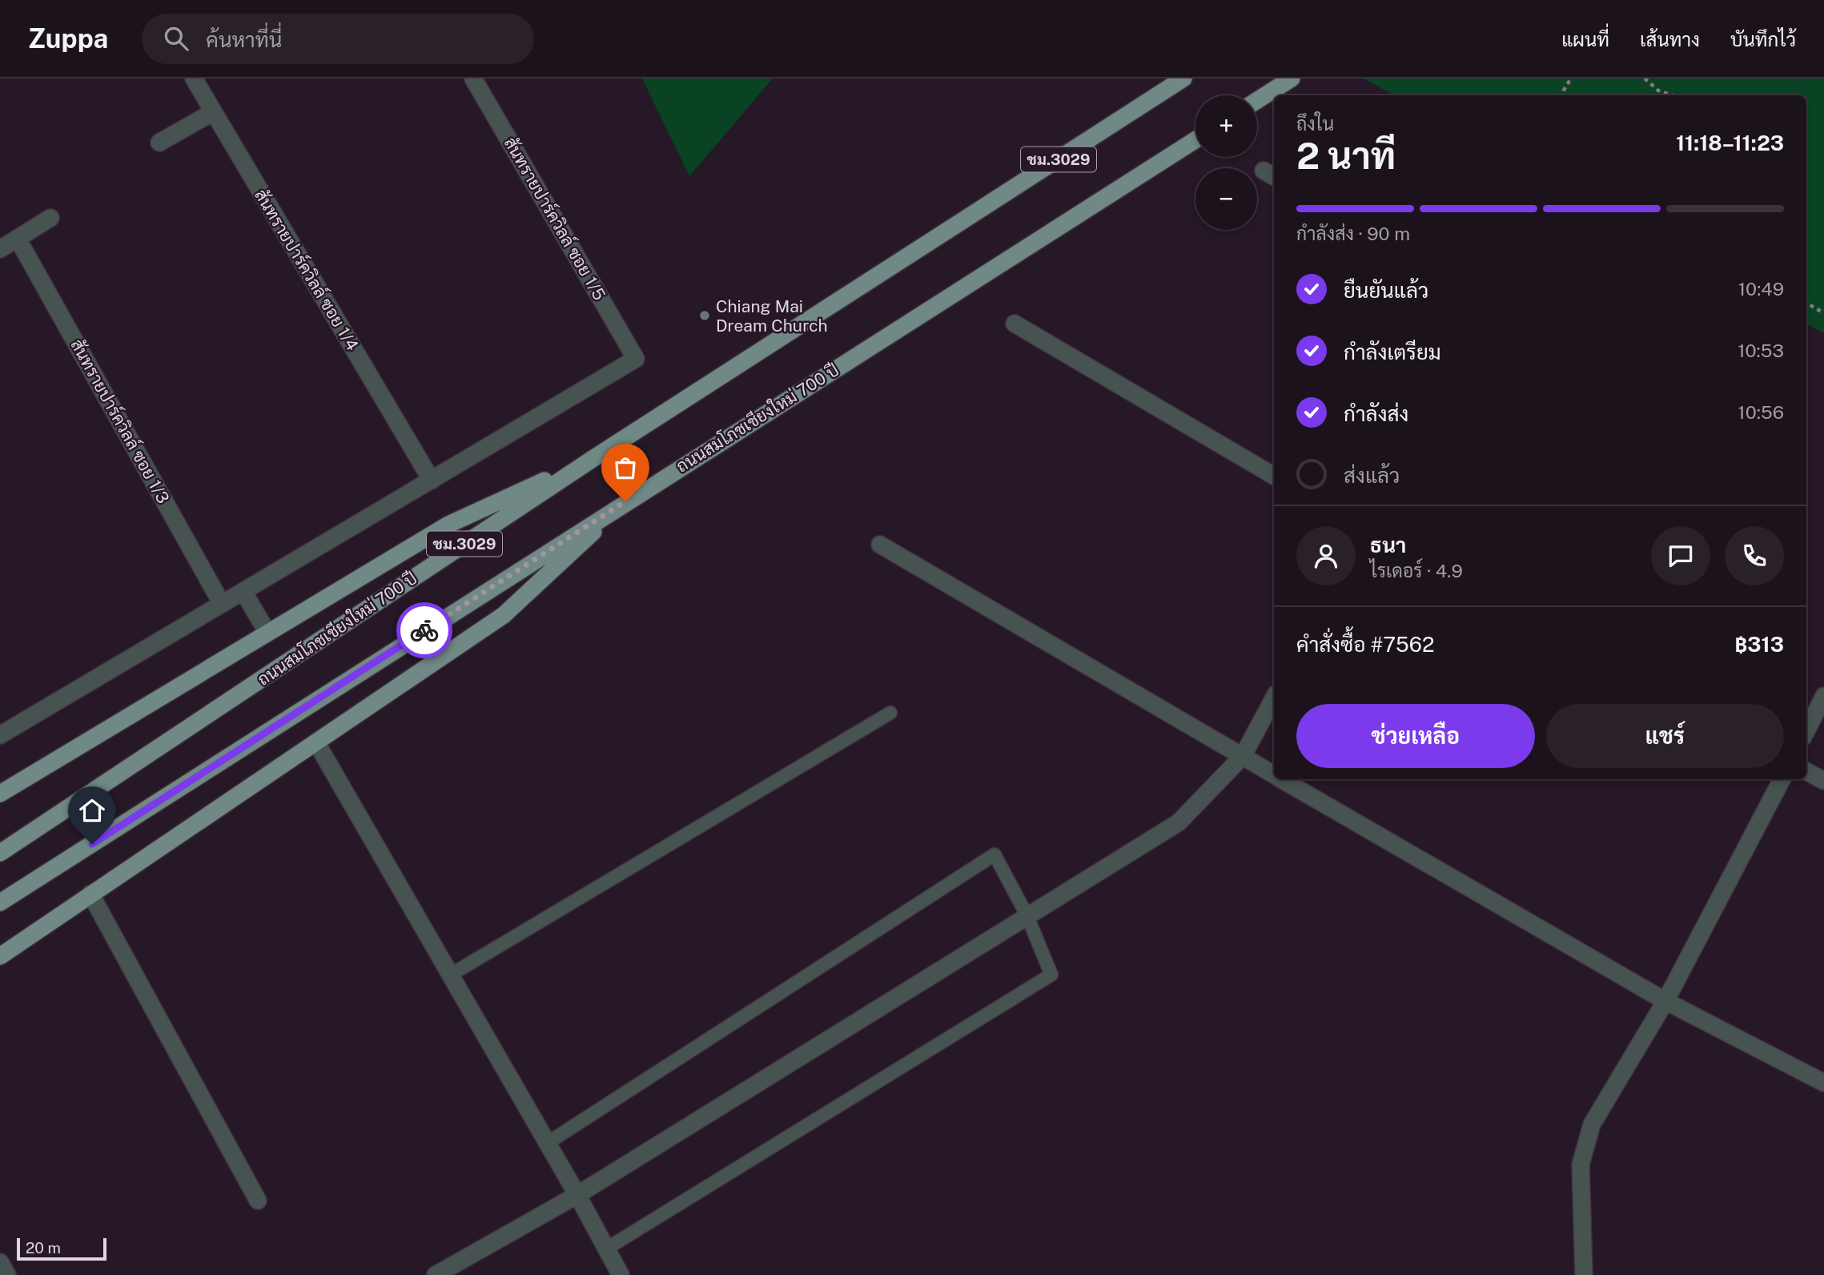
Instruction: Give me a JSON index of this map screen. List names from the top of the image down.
{
  "streets": {
    "main road": ["ชม.3029", "ถนนสมโภชเชียงใหม่ 700 ปี"],
    "street": ["สันทรายปาร์ควิลล์ ซอย 1/5", "สันทรายปาร์ควิลล์ ซอย 1/4", "สันทรายปาร์ควิลล์ ซอย 1/3"]
  },
  "crossings": [
    ["ชม.3029", "ถนนสมโภชเชียงใหม่ 700 ปี"],
    ["สันทรายปาร์ควิลล์ ซอย 1/5", "สันทรายปาร์ควิลล์ ซอย 1/4"]
  ],
  "places": ["Chiang Mai Dream Church"],
  "scale_bar": "20 m",
  "page": {
    "header": "Zuppa",
    "search": "ค้นหาที่นี่",
    "nav": ["แผนที่", "เส้นทาง", "บันทึกไว้"],
    "map_buttons": ["+", "−"],
    "heading": ["2 นาที", "ถึงใน", "11:18–11:23"],
    "panel": [
      "ธนา",
      "ไรเดอร์ · 4.9",
      "คำสั่งซื้อ #7562",
      "฿313"
    ],
    "bar": "กำลังส่ง · 90 m",
    "list": [
      ["ยืนยันแล้ว", "10:49"],
      ["กำลังเตรียม", "10:53"],
      ["กำลังส่ง", "10:56"],
      "ส่งแล้ว"
    ],
    "buttons": ["ช่วยเหลือ", "แชร์"],
    "scale": "20 m"
  }
}
